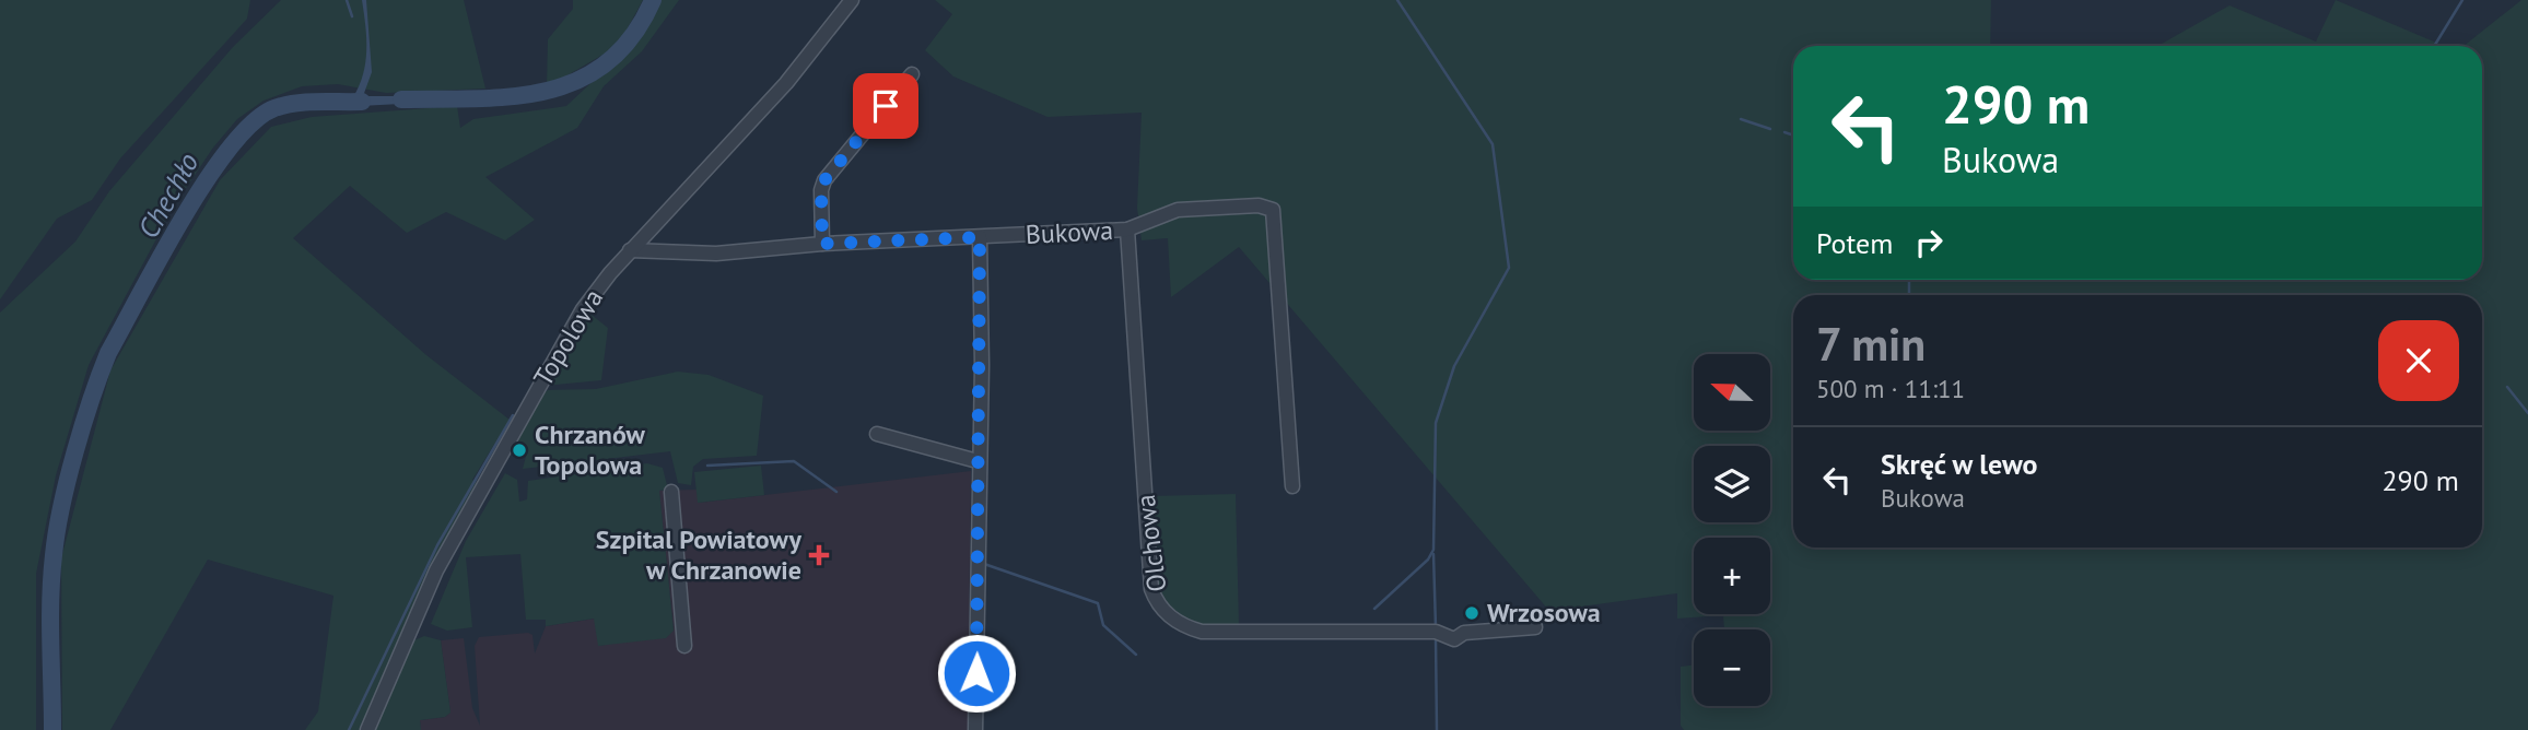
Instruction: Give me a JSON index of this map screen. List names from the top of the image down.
{
  "streets": {
    "street": ["Bukowa", "Topolowa", "Olchowa"]
  },
  "crossings": [
    ["Bukowa", "Topolowa"],
    ["Bukowa", "Olchowa"]
  ],
  "water": ["Chechło"],
  "places": {
    "other": ["Chrzanów Topolowa", "Wrzosowa"],
    "health": ["Szpital Powiatowy w Chrzanowie"]
  },
  "north": "left",
  "page": {
    "turn": ["290 m", "Bukowa"],
    "then": "Potem",
    "heading": ["7 min", "500 m · 11:11"],
    "map_buttons": ["+", "−"],
    "list": [
      {
        "name": "Skręć w lewo",
        "note": "Bukowa",
        "value": "290 m"
      }
    ]
  }
}
